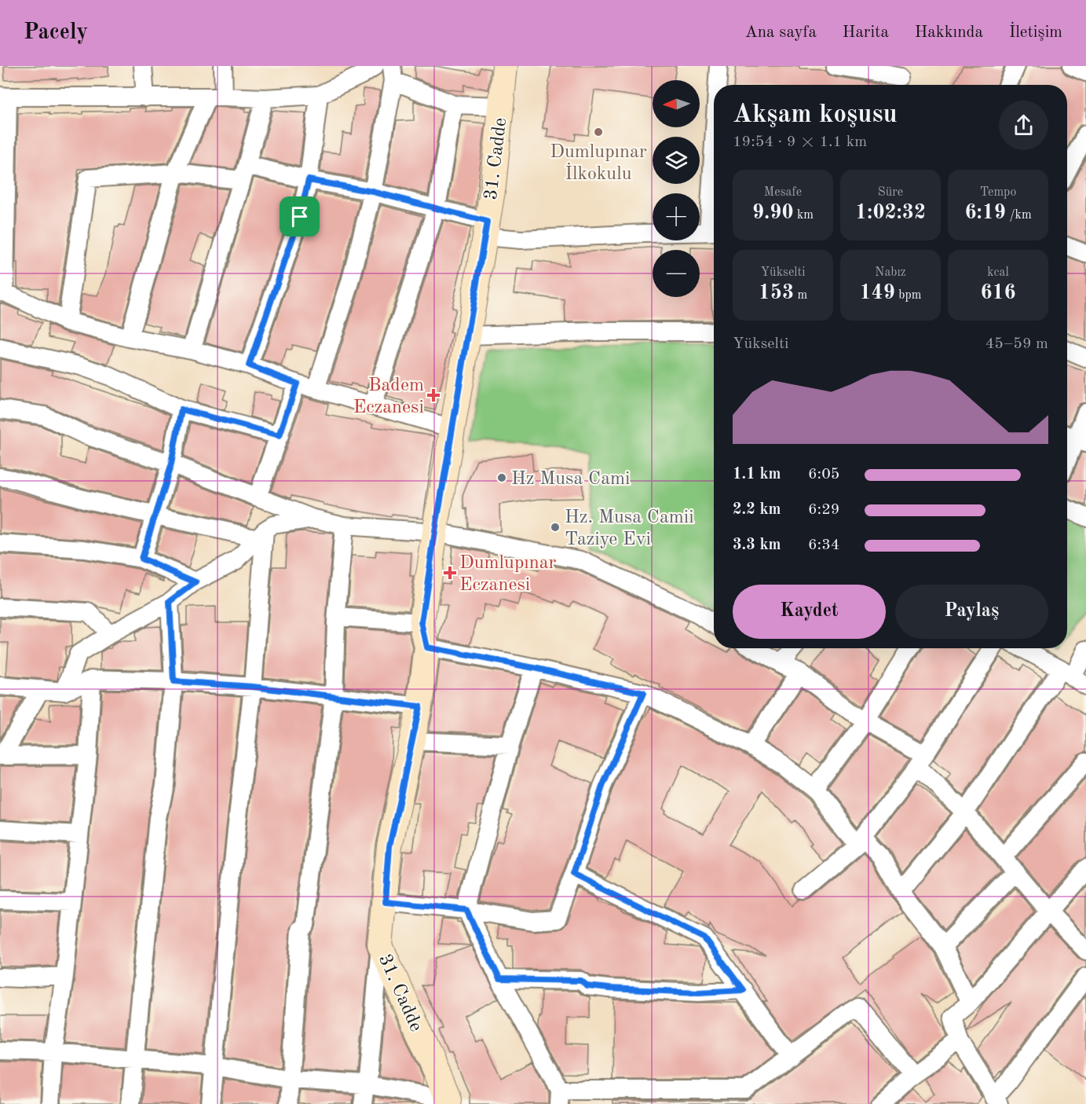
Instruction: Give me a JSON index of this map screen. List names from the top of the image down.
{
  "streets": {
    "street": ["31. Cadde"]
  },
  "places": {
    "other": ["Dumlupınar İlkokulu", "Hz Musa Cami", "Hz. Musa Camii Taziye Evi"],
    "health": ["Badem Eczanesi", "Dumlupınar Eczanesi"]
  },
  "north": "left",
  "page": {
    "header": "Pacely",
    "nav": [
      "Ana sayfa",
      "Harita",
      "Hakkında",
      "İletişim"
    ],
    "map_buttons": ["+", "−"],
    "heading": ["Akşam koşusu", "19:54 · 9 × 1.1 km"],
    "stats": [
      ["Mesafe", "9.90 km"],
      ["Süre", "1:02:32"],
      ["Tempo", "6:19 /km"],
      ["Yükselti", "153 m"],
      ["Nabız", "149 bpm"],
      ["kcal", "616"]
    ],
    "chart": ["Yükselti", "45–59 m"],
    "list": [
      {
        "name": "1.1 km",
        "note": "6:05"
      },
      {
        "name": "2.2 km",
        "note": "6:29"
      },
      {
        "name": "3.3 km",
        "note": "6:34"
      }
    ],
    "buttons": ["Kaydet", "Paylaş"]
  }
}
